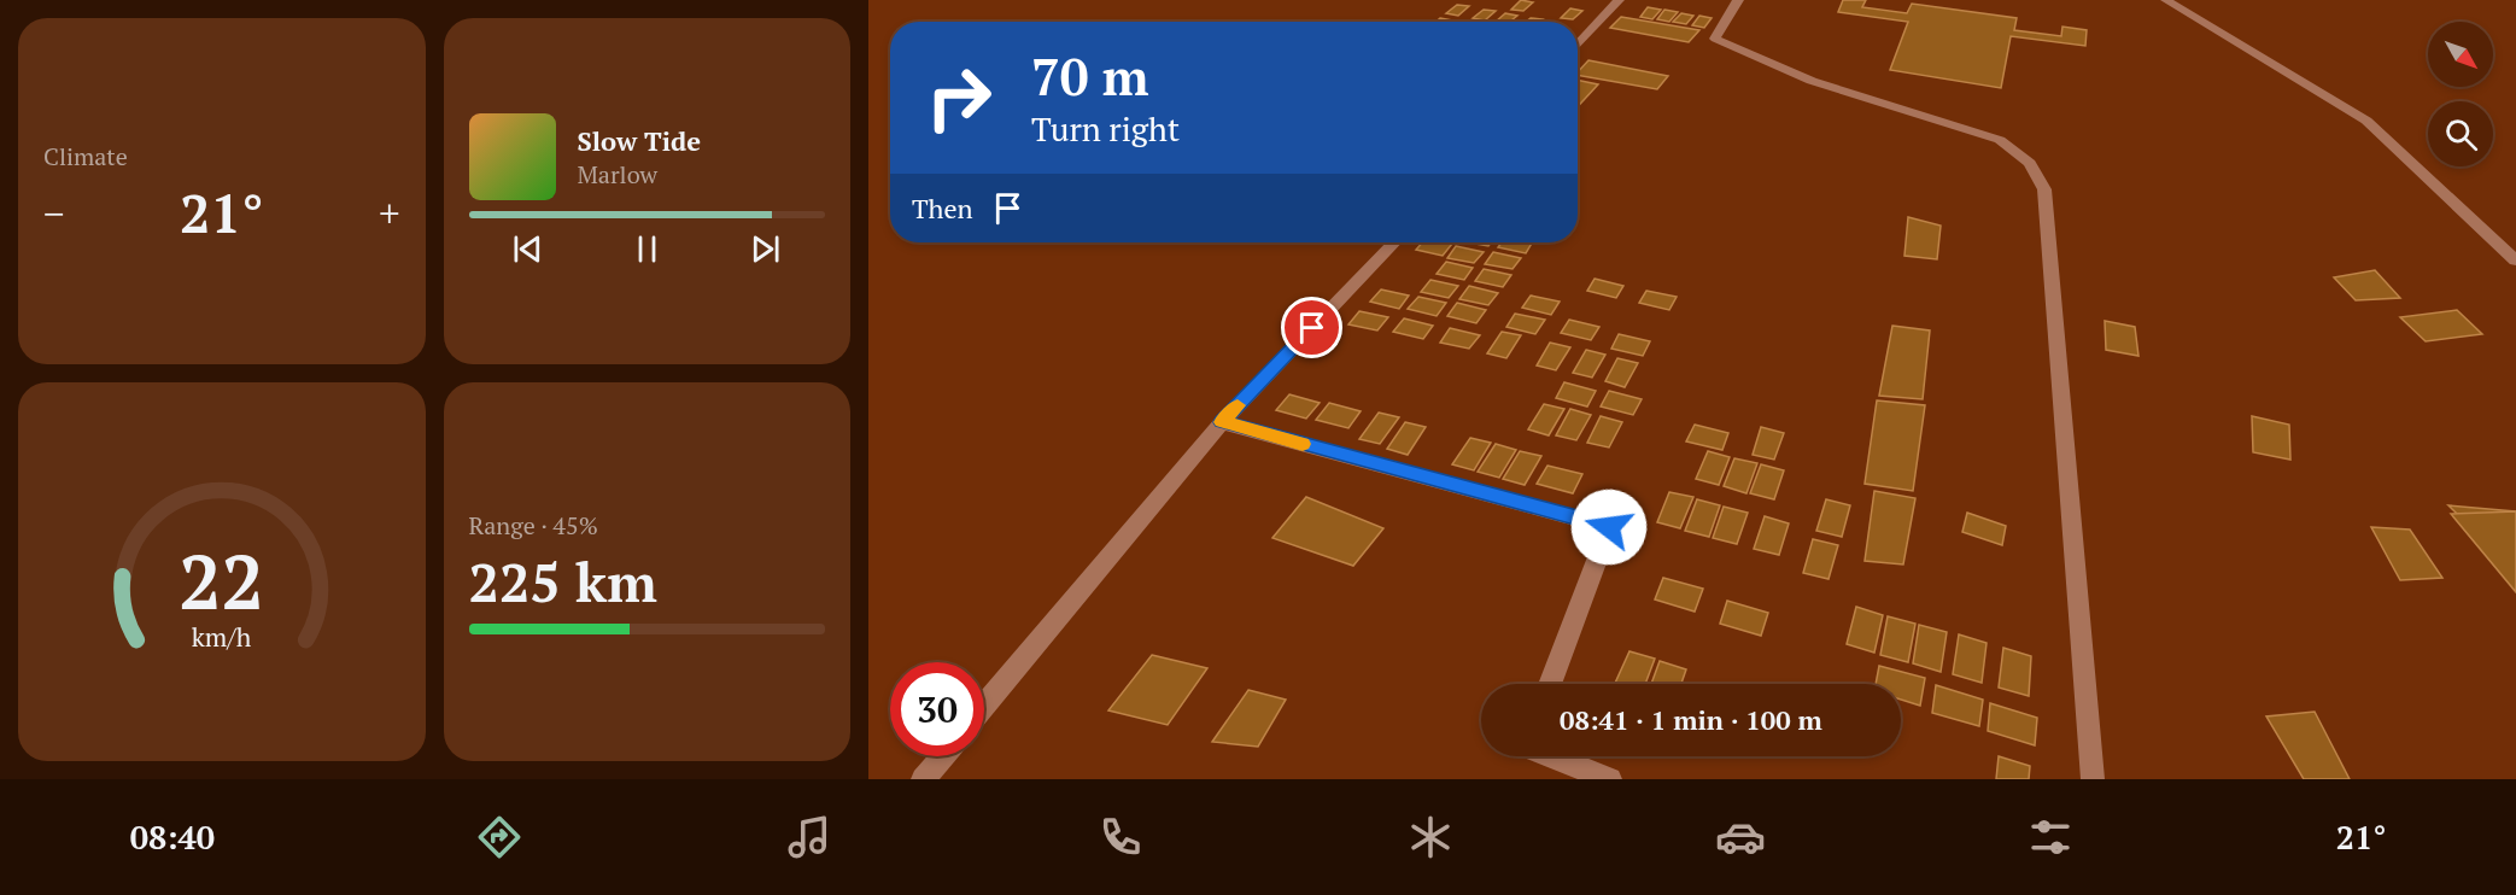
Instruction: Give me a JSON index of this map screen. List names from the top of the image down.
{
  "north": "bottom right",
  "page": {
    "tile": [
      "Climate",
      ["Range · 45%", "225 km"]
    ],
    "turn": ["70 m", "Turn right"],
    "song": ["Slow Tide", "Marlow"],
    "then": "Then",
    "heat": ["−", "21°", "+"],
    "limit": "30",
    "trip": "08:41 · 1 min · 100 m",
    "tabs": ["08:40", "21°"],
    "gauge": ["22", "km/h"]
  }
}
